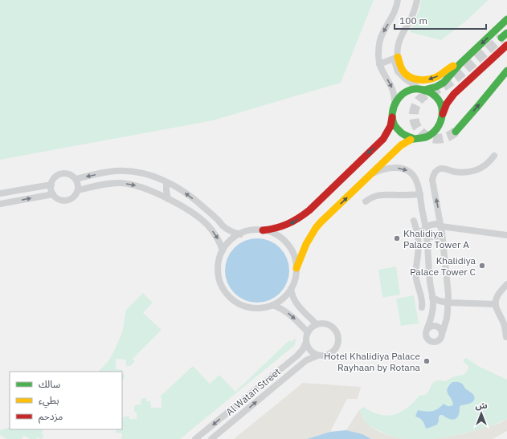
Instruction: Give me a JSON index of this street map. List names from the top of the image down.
{
  "streets": {
    "street": ["Al Watan Street"]
  },
  "places": ["Khalidiya Palace Tower A", "Khalidiya Palace Tower C", "Hotel Khalidiya Palace Rayhaan by Rotana"],
  "legend": ["سالك", "بطيء", "مزدحم"],
  "scale_bar": "100 m",
  "north": "top"
}
